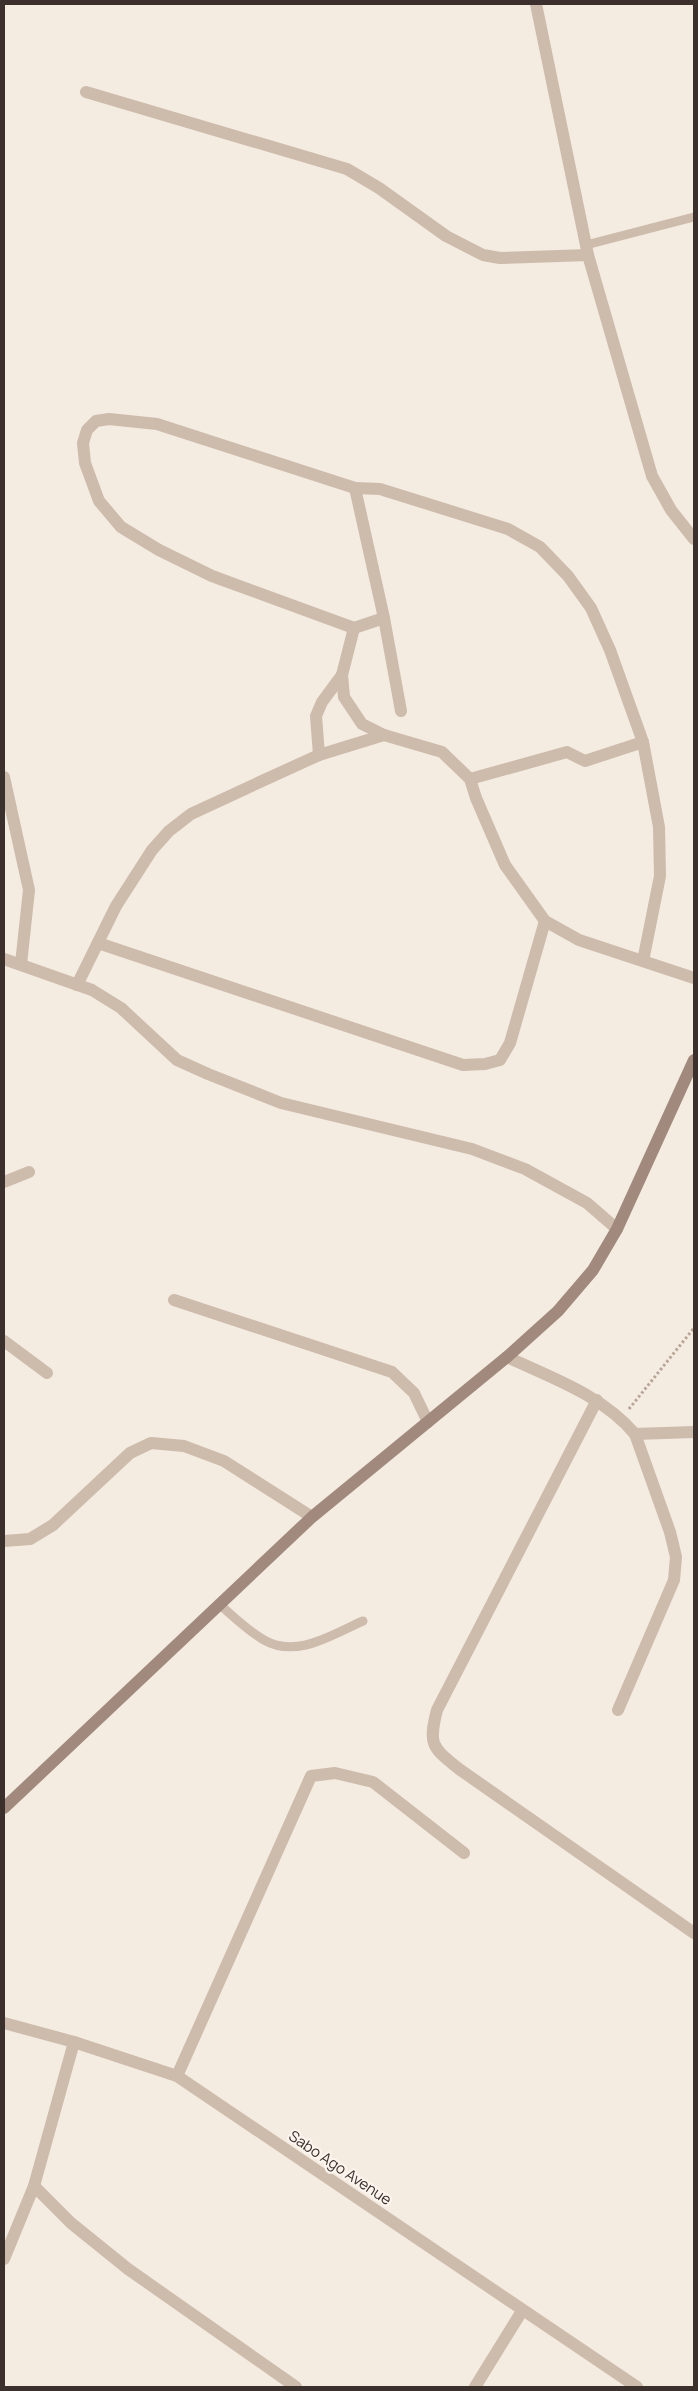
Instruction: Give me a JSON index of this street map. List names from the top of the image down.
{
  "streets": {
    "street": ["Sabo Ago Avenue"]
  }
}
